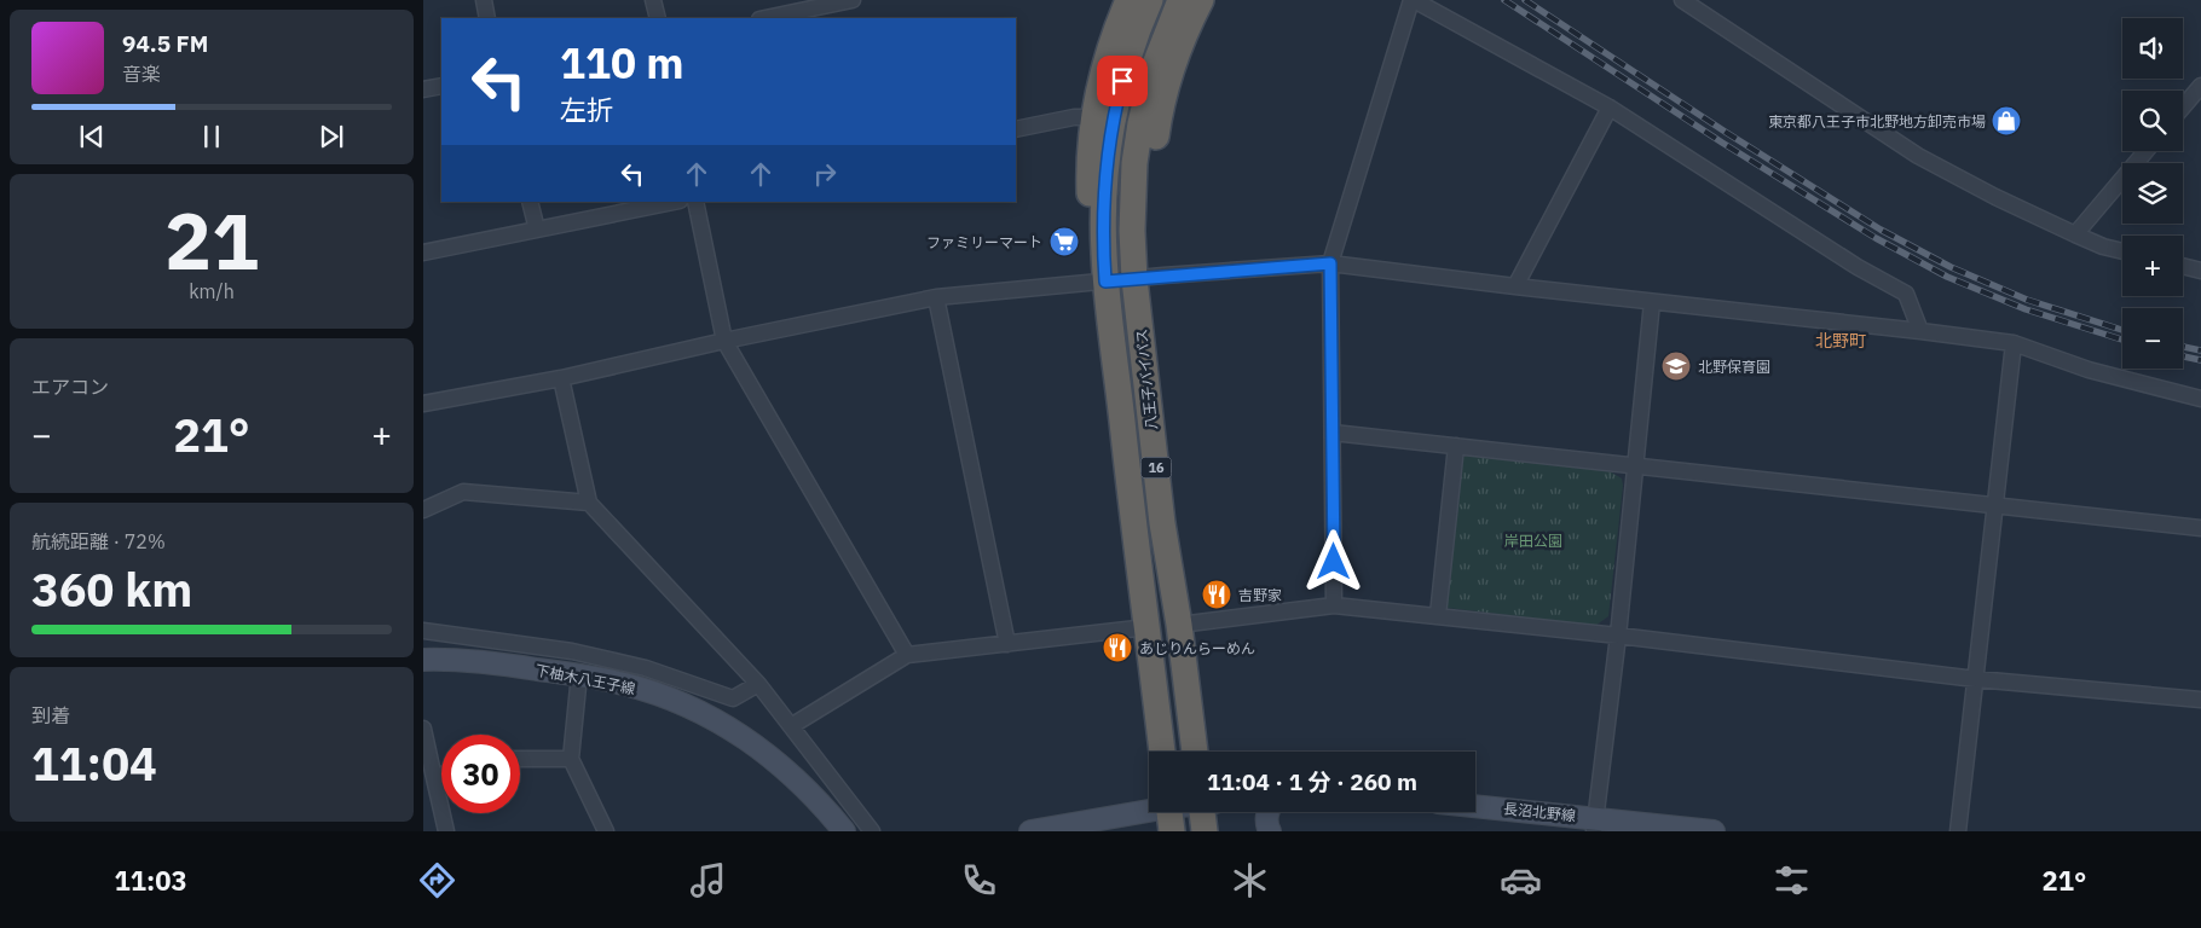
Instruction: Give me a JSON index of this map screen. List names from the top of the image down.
{
  "streets": {
    "highway": ["八王子バイパス", "16"],
    "main road": ["下柚木八王子線", "長沼北野線"]
  },
  "districts": ["北野町"],
  "parks": ["岸田公園"],
  "places": {
    "shop": ["東京都八王子市北野地方卸売市場"],
    "supermarket": ["ファミリーマート"],
    "school or university": ["北野保育園"],
    "restaurant": ["吉野家", "あじりんらーめん"]
  },
  "page": {
    "map_buttons": ["+", "−"],
    "turn": ["110 m", "左折"],
    "song": ["94.5 FM", "音楽"],
    "tile": [
      ["21", "km/h"],
      "エアコン",
      ["航続距離 · 72%", "360 km"],
      ["到着", "11:04"]
    ],
    "heat": ["−", "21°", "+"],
    "limit": "30",
    "trip": "11:04 · 1 分 · 260 m",
    "tabs": ["11:03", "21°"]
  }
}
